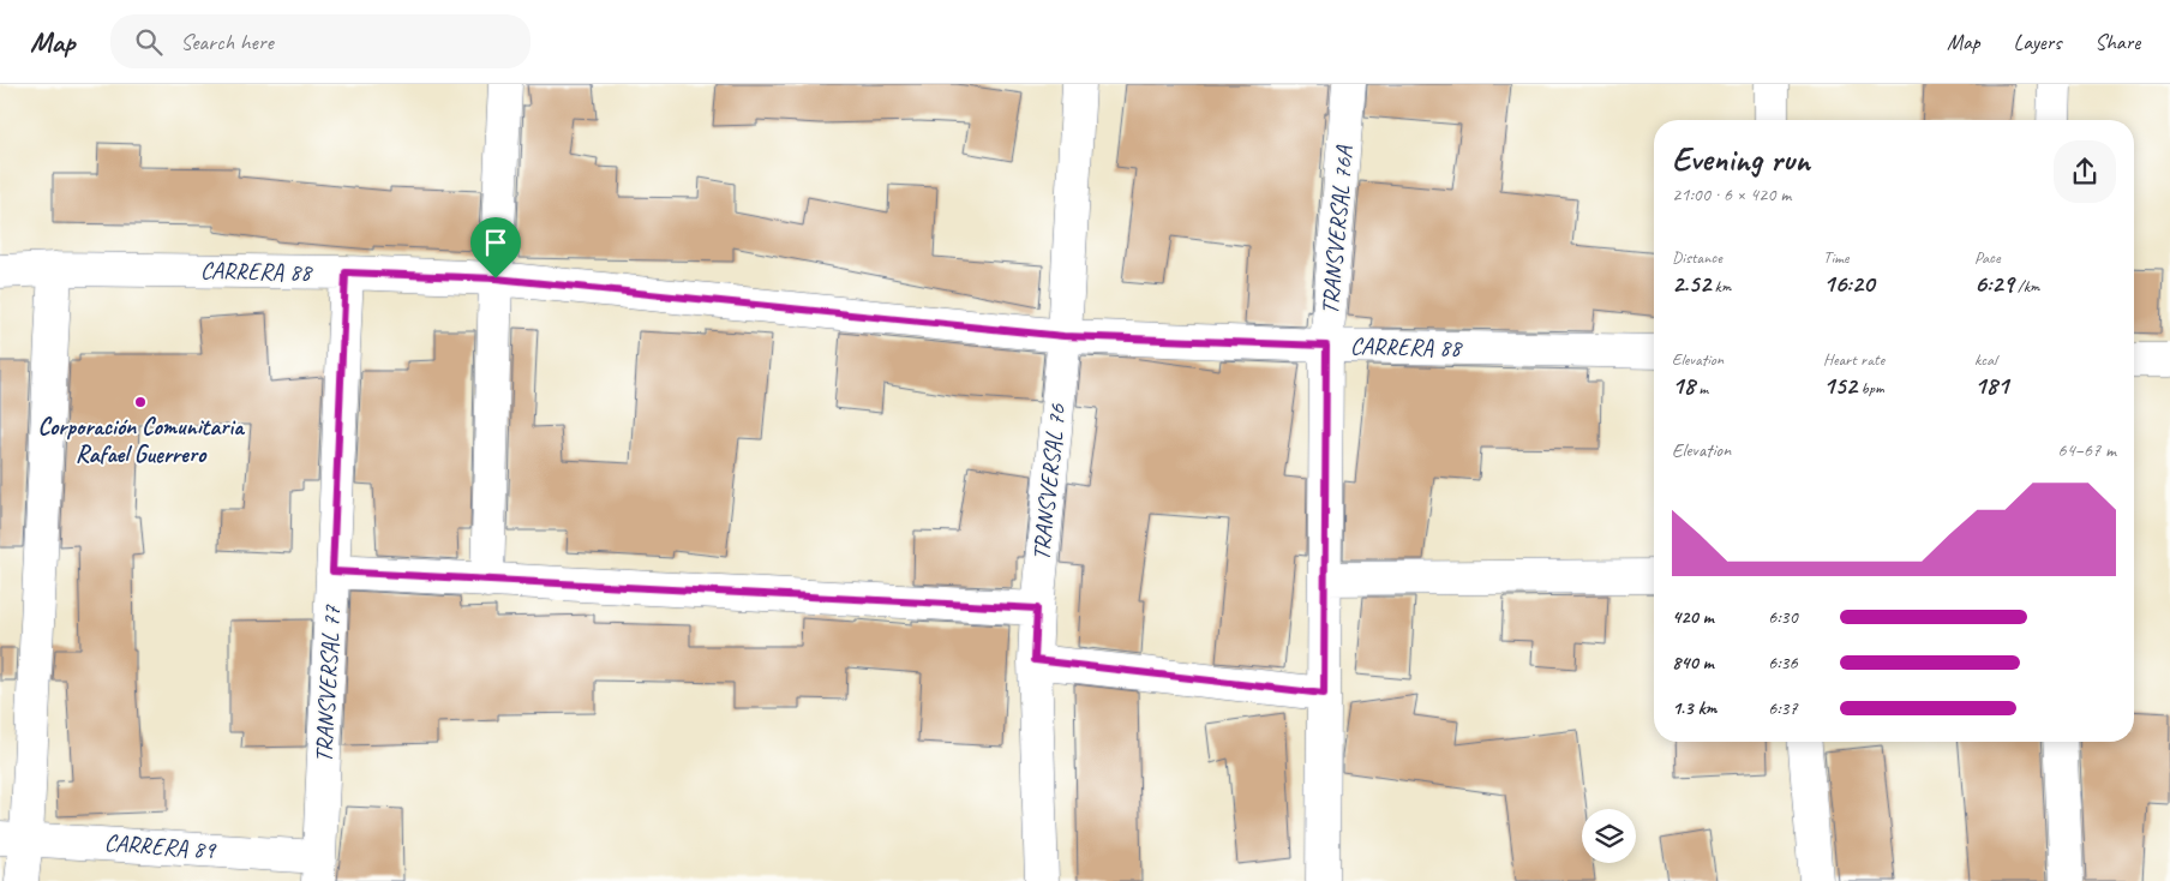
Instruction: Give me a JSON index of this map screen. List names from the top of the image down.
{
  "streets": {
    "street": [
      "TRANSVERSAL 76A",
      "CARRERA 88",
      "TRANSVERSAL 76",
      "TRANSVERSAL 77",
      "CARRERA 89"
    ]
  },
  "crossings": [
    ["TRANSVERSAL 76A", "CARRERA 88"],
    ["CARRERA 88", "TRANSVERSAL 76"],
    ["CARRERA 88", "TRANSVERSAL 77"],
    ["TRANSVERSAL 77", "CARRERA 89"]
  ],
  "places": ["Corporación Comunitaria Rafael Guerrero"],
  "page": {
    "header": "Map",
    "search": "Search here",
    "nav": ["Map", "Layers", "Share"],
    "heading": ["Evening run", "21:00 · 6 × 420 m"],
    "stats": [
      ["Distance", "2.52 km"],
      ["Time", "16:20"],
      ["Pace", "6:29 /km"],
      ["Elevation", "18 m"],
      ["Heart rate", "152 bpm"],
      ["kcal", "181"]
    ],
    "chart": ["Elevation", "64–67 m"],
    "list": [
      {
        "name": "420 m",
        "note": "6:30"
      },
      {
        "name": "840 m",
        "note": "6:36"
      },
      {
        "name": "1.3 km",
        "note": "6:37"
      }
    ]
  }
}
